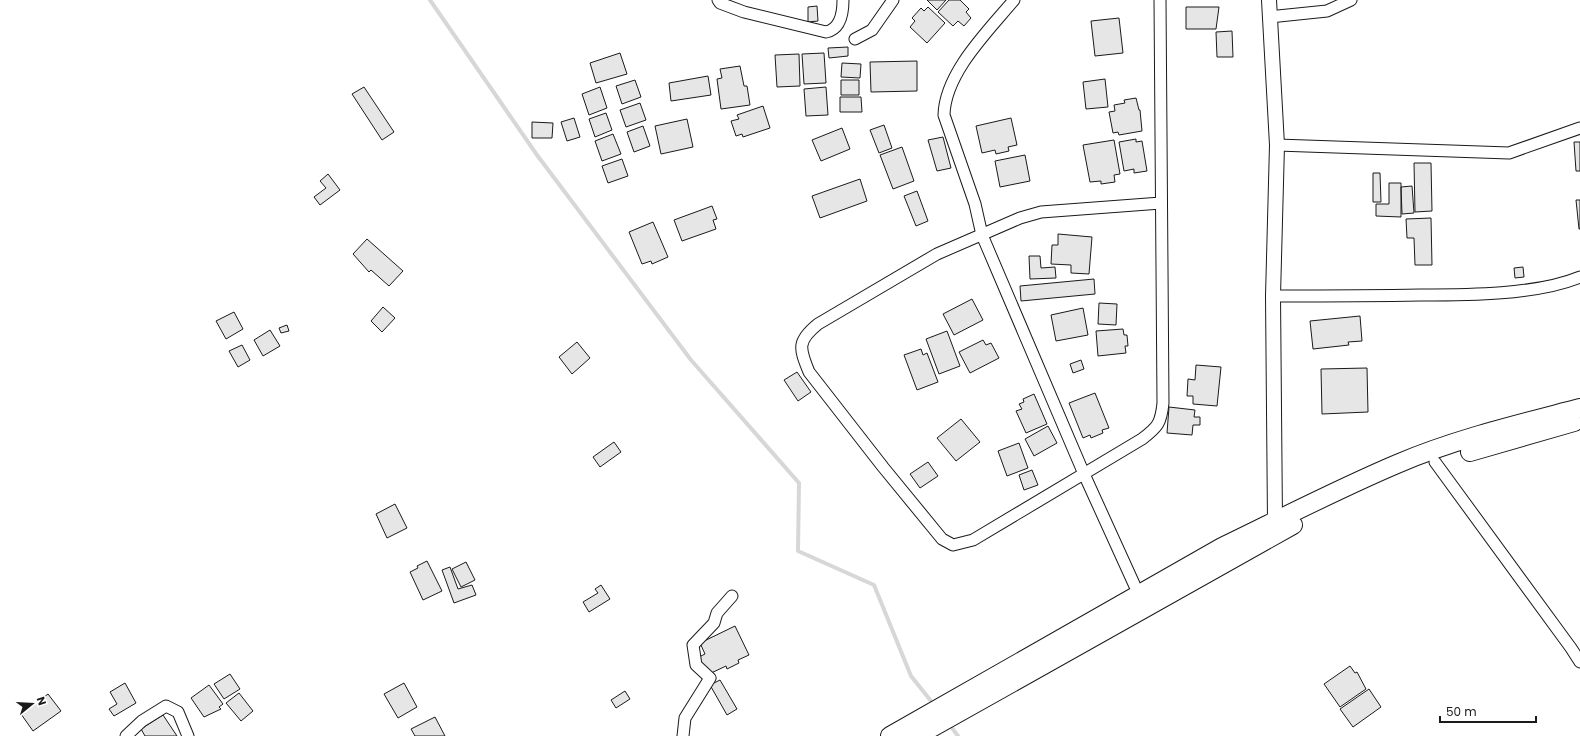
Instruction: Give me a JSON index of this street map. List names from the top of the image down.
{
  "scale_bar": "50 m",
  "north": "right"
}
